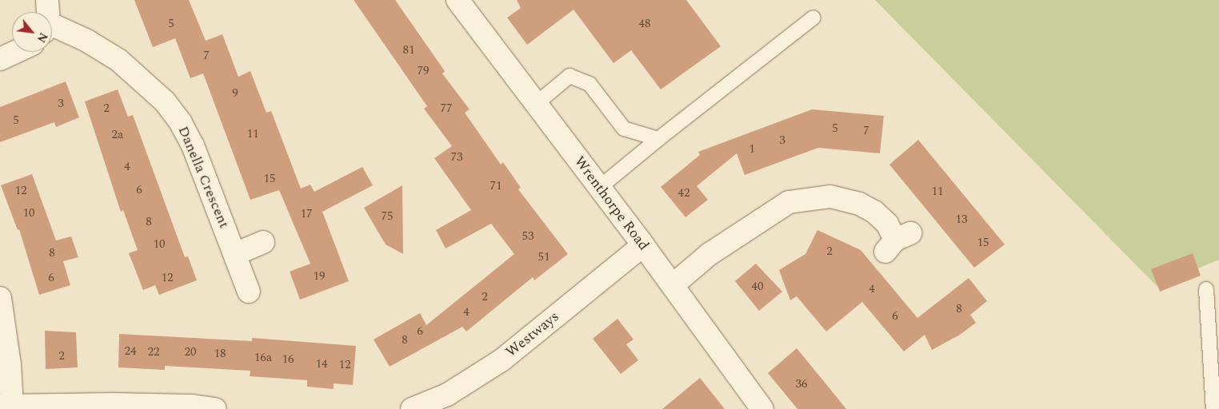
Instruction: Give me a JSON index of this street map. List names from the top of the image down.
{
  "streets": {
    "street": ["Danella Crescent", "Wrenthorpe Road", "Westways"]
  },
  "crossings": [
    ["Wrenthorpe Road", "Westways"]
  ],
  "house_numbers": [
    "5",
    "48",
    "81",
    "7",
    "79",
    "9",
    "3",
    "2",
    "77",
    "5",
    "5",
    "7",
    "11",
    "2a",
    "3",
    "1",
    "73",
    "4",
    "15",
    "71",
    "6",
    "12",
    "11",
    "42",
    "10",
    "17",
    "75",
    "13",
    "8",
    "53",
    "15",
    "10",
    "2",
    "8",
    "51",
    "19",
    "6",
    "12",
    "40",
    "4",
    "2",
    "8",
    "4",
    "6",
    "6",
    "8",
    "24",
    "22",
    "20",
    "18",
    "2",
    "16a",
    "16",
    "14",
    "12",
    "36"
  ],
  "north": "bottom right"
}
